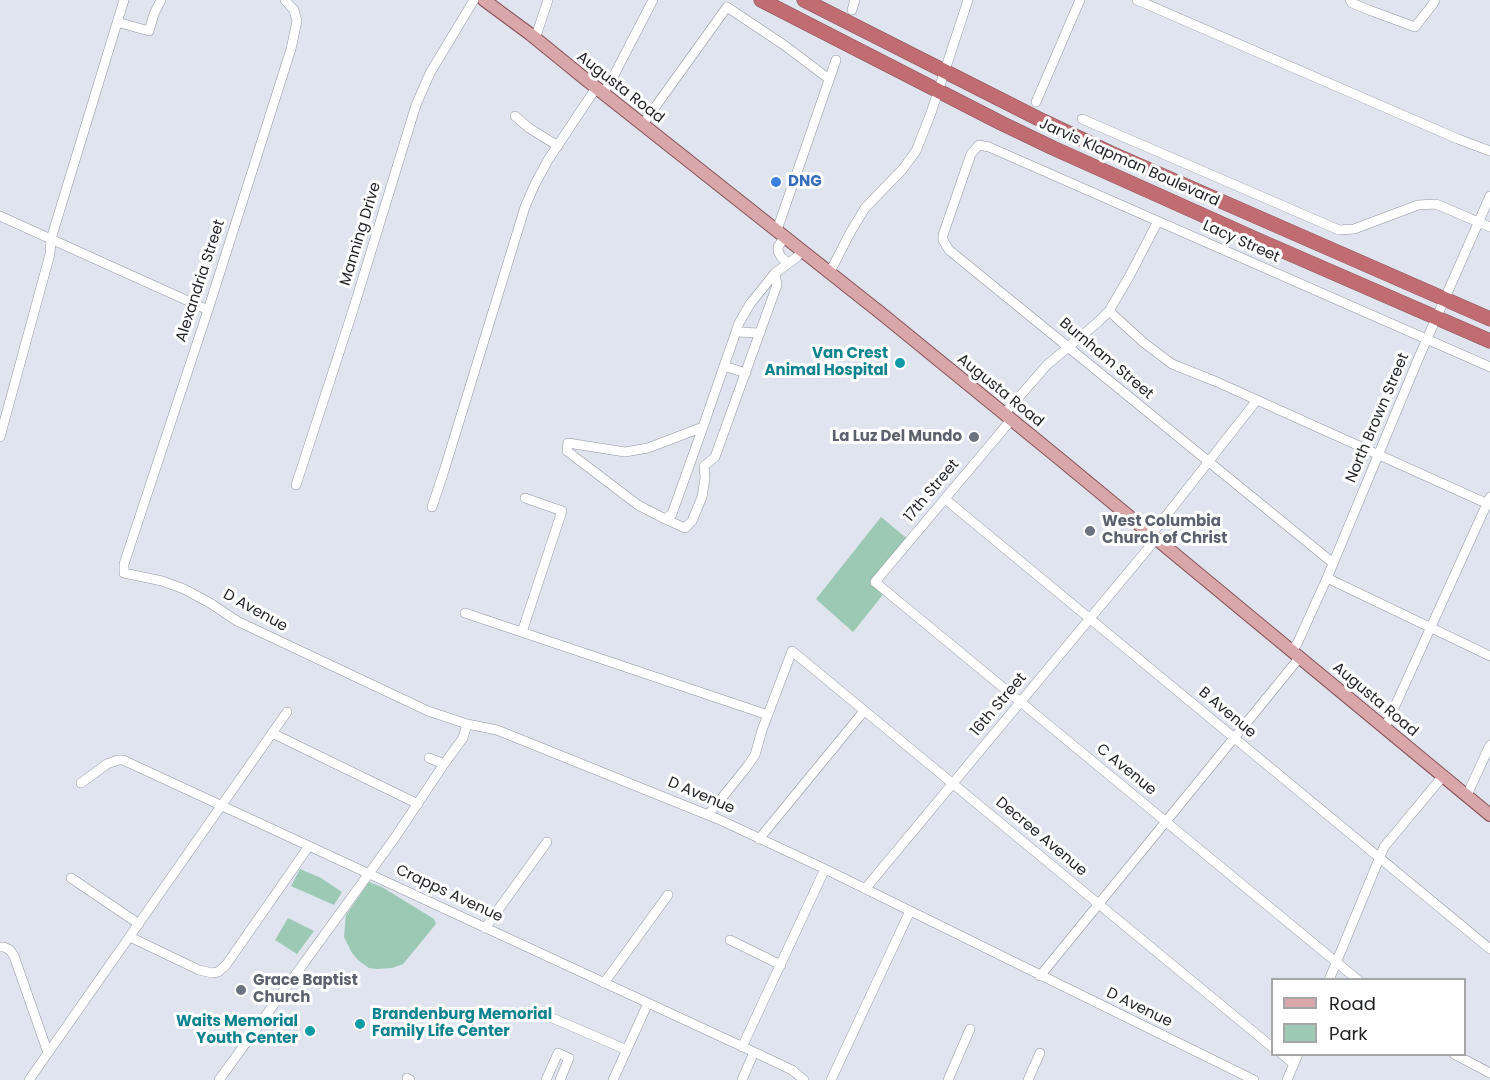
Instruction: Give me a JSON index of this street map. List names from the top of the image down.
{
  "streets": {
    "highway": ["Jarvis Klapman Boulevard"],
    "main road": ["Augusta Road"],
    "street": [
      "Manning Drive",
      "Lacy Street",
      "Alexandria Street",
      "Burnham Street",
      "North Brown Street",
      "17th Street",
      "D Avenue",
      "16th Street",
      "B Avenue",
      "C Avenue",
      "Decree Avenue",
      "Crapps Avenue"
    ]
  },
  "crossings": [
    ["Augusta Road", "North Brown Street"],
    ["Augusta Road", "17th Street"],
    ["Augusta Road", "16th Street"],
    ["Jarvis Klapman Boulevard", "North Brown Street"],
    ["Lacy Street", "Burnham Street"],
    ["Lacy Street", "North Brown Street"],
    ["Lacy Street", "17th Street"],
    ["Alexandria Street", "D Avenue"],
    ["Burnham Street", "North Brown Street"],
    ["Burnham Street", "17th Street"],
    ["Burnham Street", "16th Street"],
    ["North Brown Street", "D Avenue"],
    ["North Brown Street", "B Avenue"],
    ["North Brown Street", "C Avenue"],
    ["North Brown Street", "Decree Avenue"],
    ["17th Street", "B Avenue"],
    ["17th Street", "C Avenue"],
    ["D Avenue", "16th Street"],
    ["16th Street", "B Avenue"],
    ["16th Street", "C Avenue"],
    ["16th Street", "Decree Avenue"]
  ],
  "places": [
    "DNG",
    "Van Crest Animal Hospital",
    "La Luz Del Mundo",
    "West Columbia Church of Christ",
    "Grace Baptist Church",
    "Brandenburg Memorial Family Life Center",
    "Waits Memorial Youth Center"
  ],
  "legend": ["Road", "Park"]
}
